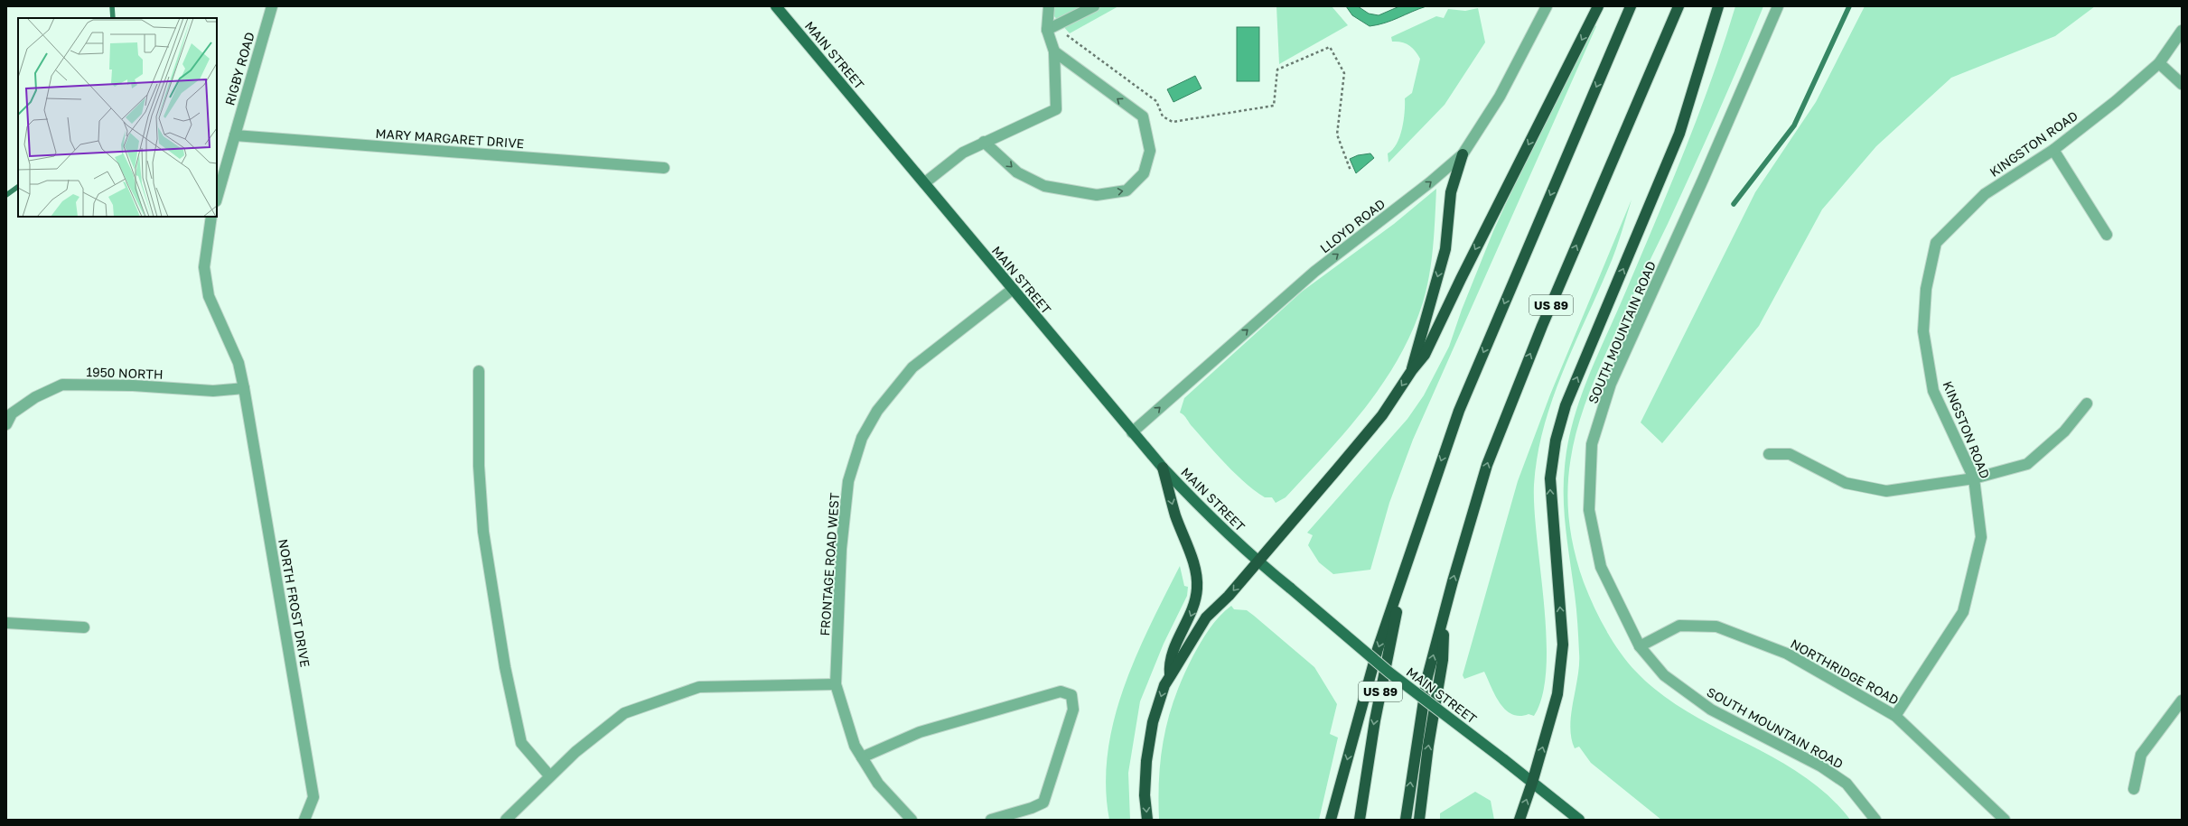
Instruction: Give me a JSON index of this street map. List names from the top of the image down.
{
  "streets": {
    "highway": ["US 89"],
    "main road": ["MAIN STREET"],
    "street": [
      "RIGBY ROAD",
      "MARY MARGARET DRIVE",
      "KINGSTON ROAD",
      "LLOYD ROAD",
      "SOUTH MOUNTAIN ROAD",
      "1950 NORTH",
      "FRONTAGE ROAD WEST",
      "NORTH FROST DRIVE",
      "NORTHRIDGE ROAD"
    ]
  },
  "crossings": [
    ["MAIN STREET", "LLOYD ROAD"],
    ["MAIN STREET", "FRONTAGE ROAD WEST"],
    ["RIGBY ROAD", "MARY MARGARET DRIVE"],
    ["KINGSTON ROAD", "NORTHRIDGE ROAD"],
    ["SOUTH MOUNTAIN ROAD", "NORTHRIDGE ROAD"],
    ["1950 NORTH", "NORTH FROST DRIVE"]
  ],
  "one_way": ["LLOYD ROAD"]
}
